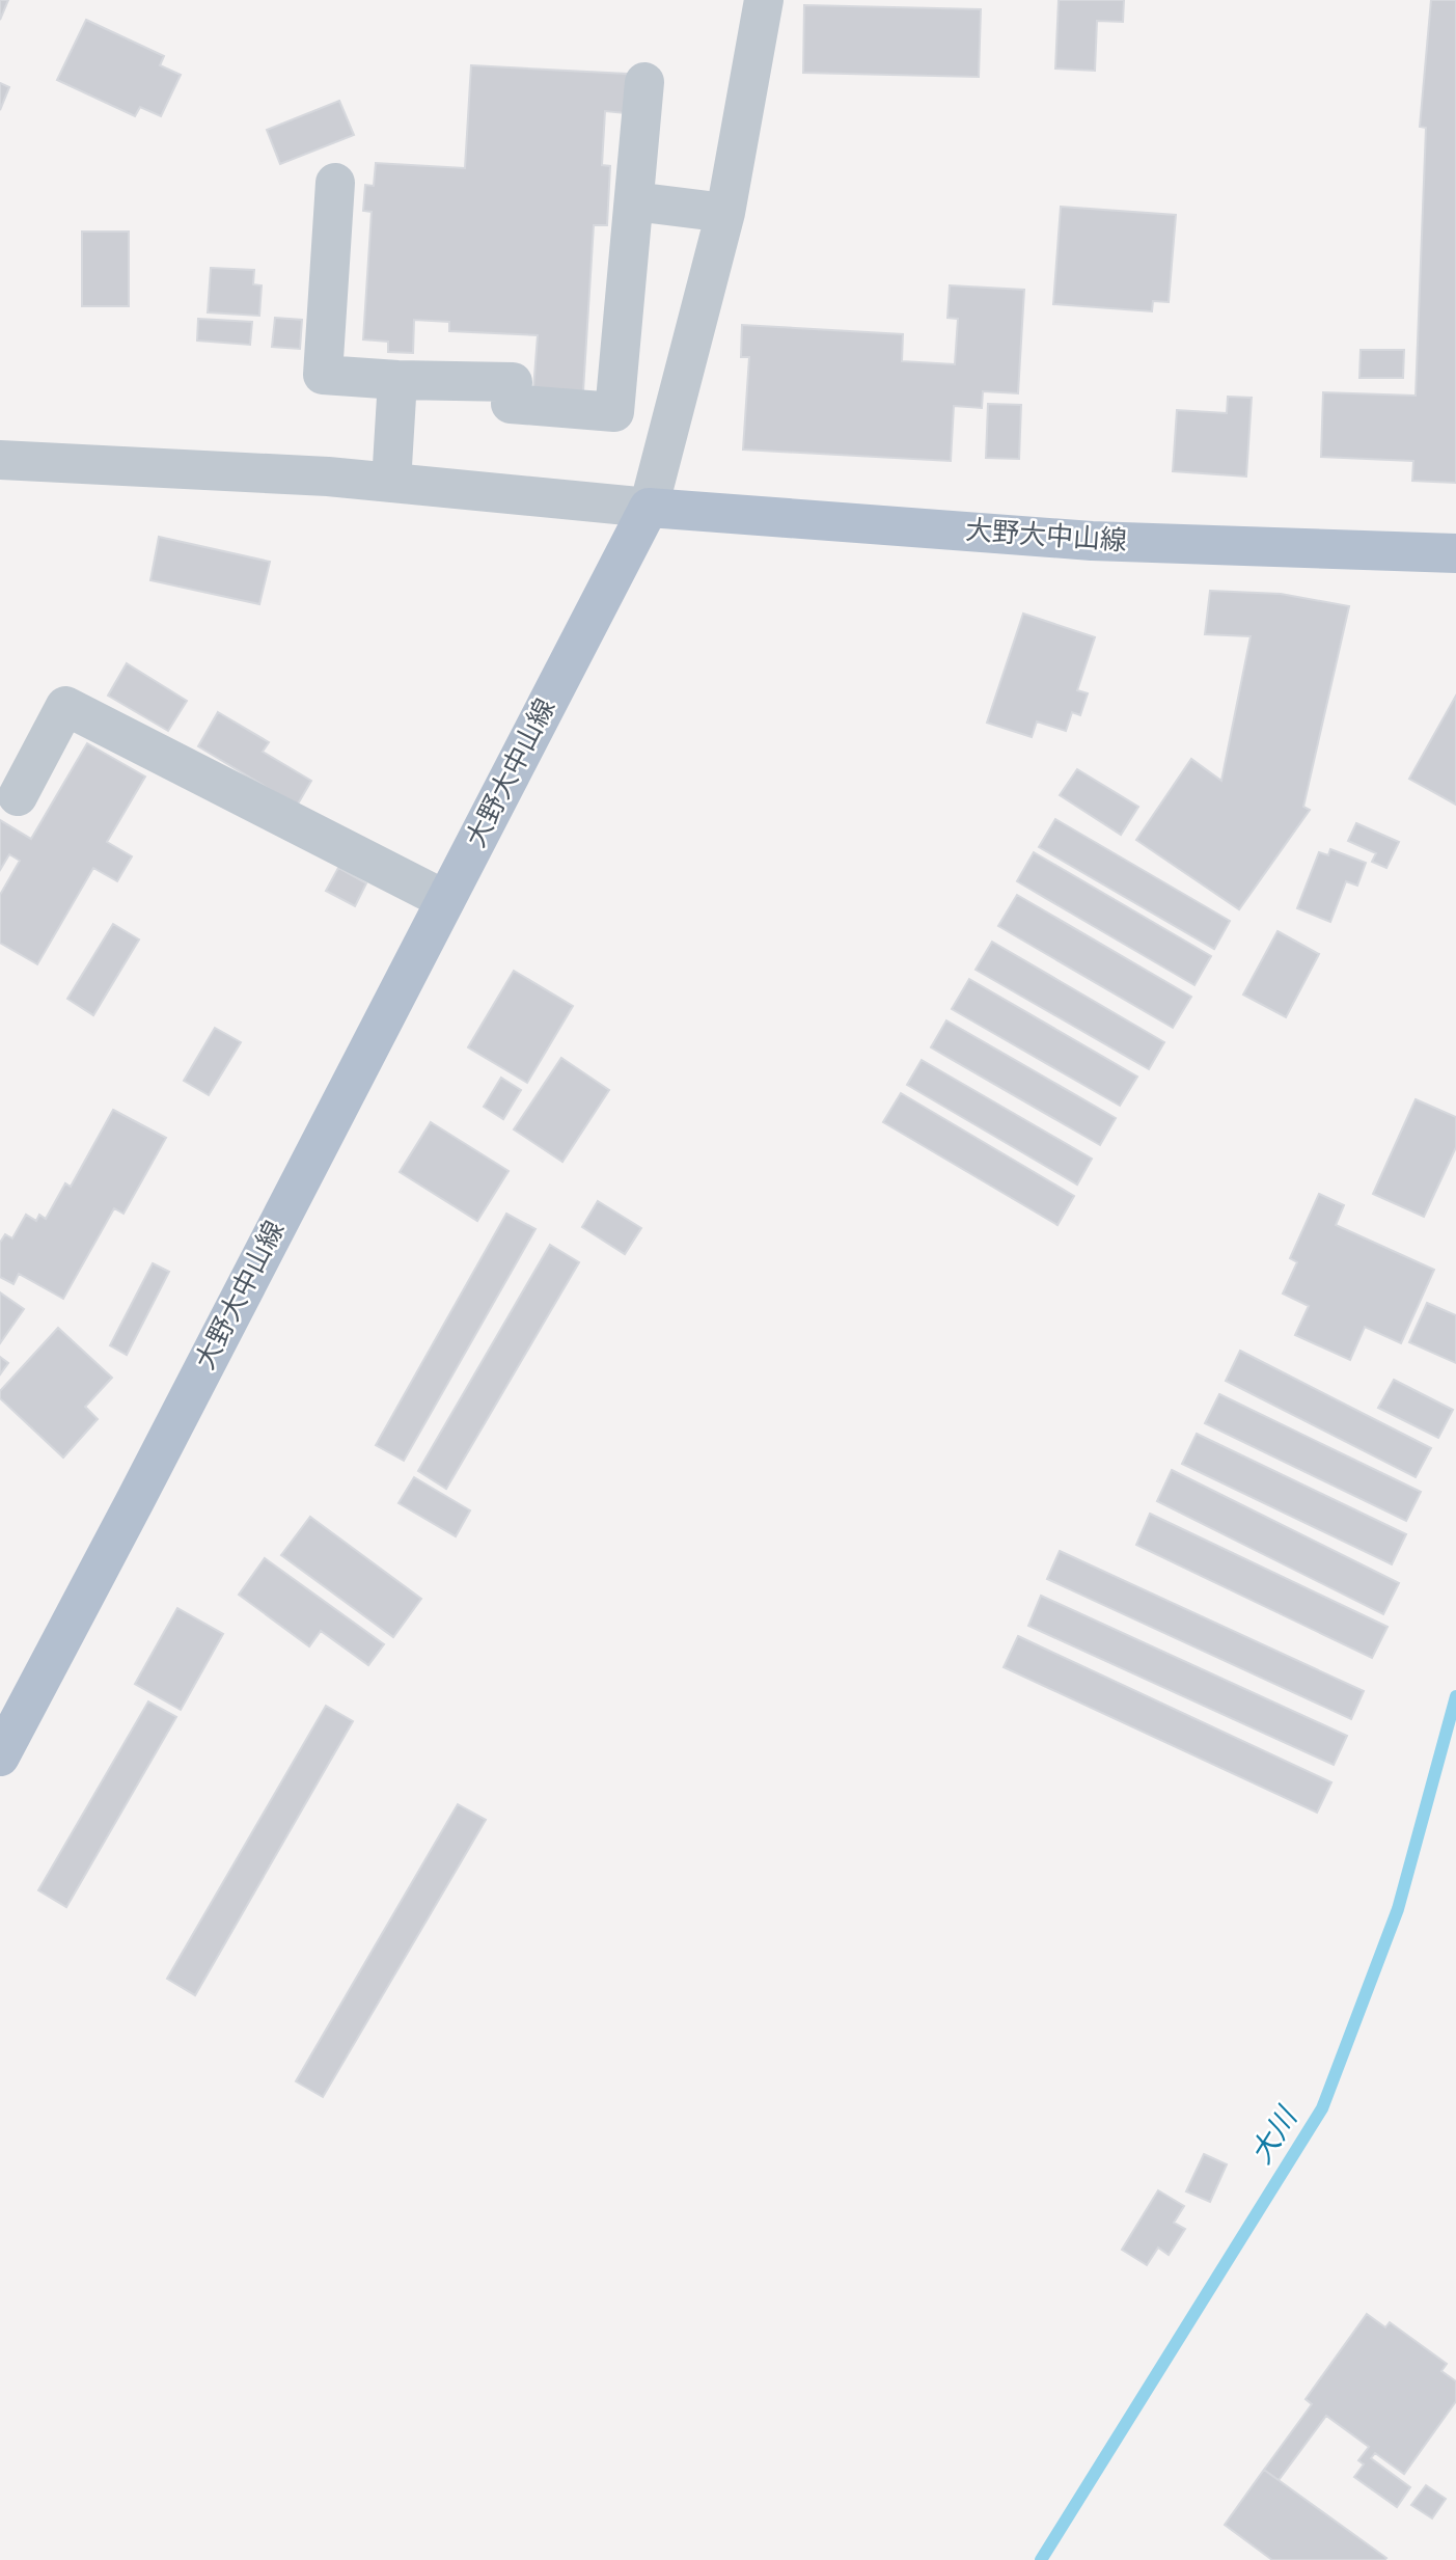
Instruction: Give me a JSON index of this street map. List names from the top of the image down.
{
  "streets": {
    "main road": ["大野大中山線"]
  },
  "water": ["大川"]
}
